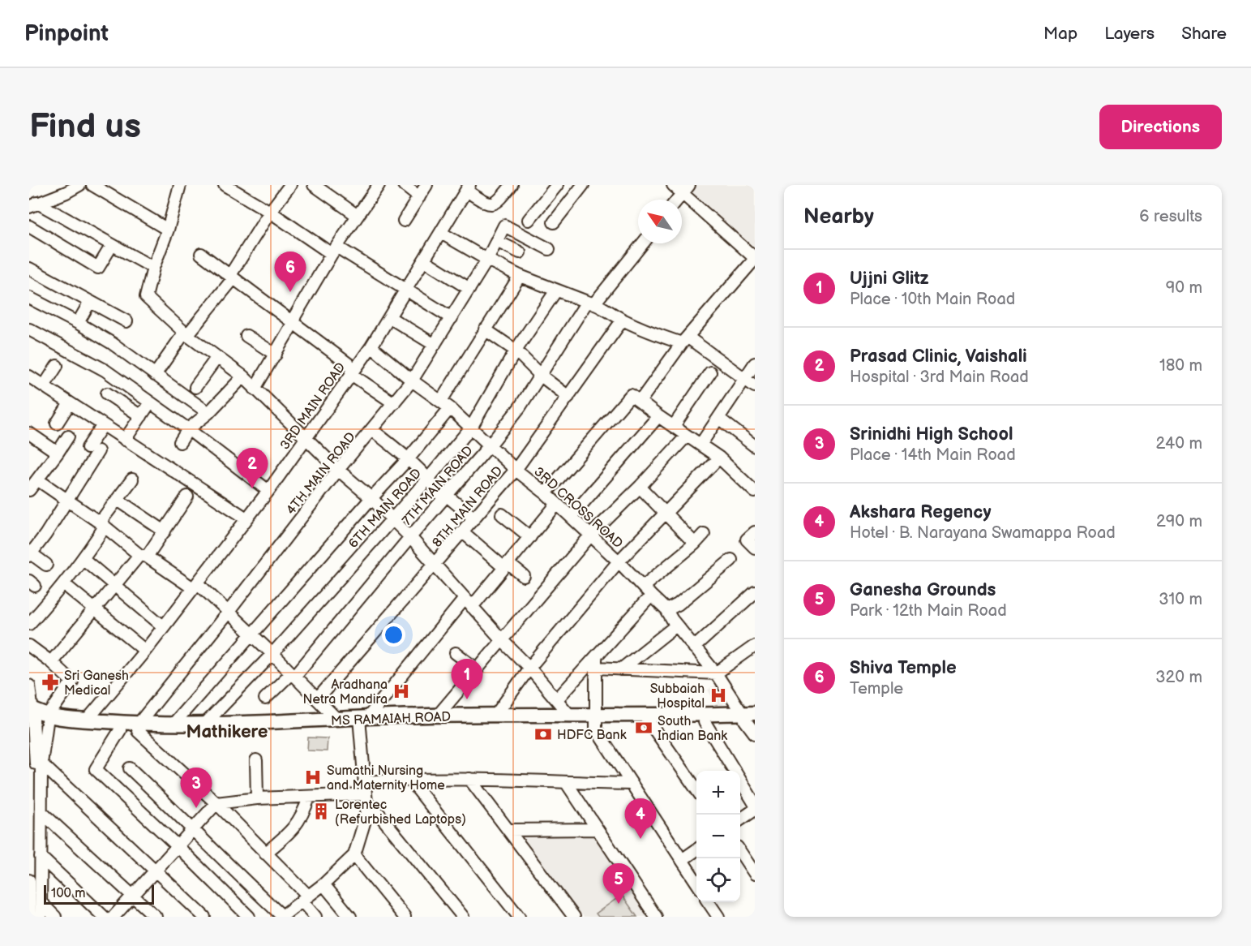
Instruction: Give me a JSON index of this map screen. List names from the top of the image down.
{
  "streets": {
    "main road": ["MS RAMAIAH ROAD"],
    "street": [
      "3RD MAIN ROAD",
      "4TH MAIN ROAD",
      "7TH MAIN ROAD",
      "8TH MAIN ROAD",
      "3RD CROSS ROAD",
      "6TH MAIN ROAD"
    ]
  },
  "crossings": [
    ["3RD MAIN ROAD", "3RD CROSS ROAD"],
    ["3RD MAIN ROAD", "MS RAMAIAH ROAD"],
    ["4TH MAIN ROAD", "3RD CROSS ROAD"],
    ["4TH MAIN ROAD", "MS RAMAIAH ROAD"],
    ["7TH MAIN ROAD", "3RD CROSS ROAD"],
    ["8TH MAIN ROAD", "3RD CROSS ROAD"],
    ["3RD CROSS ROAD", "6TH MAIN ROAD"],
    ["3RD CROSS ROAD", "MS RAMAIAH ROAD"],
    ["6TH MAIN ROAD", "MS RAMAIAH ROAD"]
  ],
  "districts": ["Mathikere"],
  "places": {
    "pharmacy": ["Sri Ganesh Medical"],
    "hospital": ["Aradhana Netra Mandira", "Subbaiah Hospital", "Sumathi Nursing and Maternity Home"],
    "bank": ["South Indian Bank", "HDFC Bank"],
    "building": ["Lorentec (Refurbished Laptops)"]
  },
  "scale_bar": "100 m",
  "north": "top left",
  "page": {
    "header": "Pinpoint",
    "nav": ["Map", "Layers", "Share"],
    "buttons": "Directions",
    "title": "Find us",
    "heading": ["Nearby", "6 results"],
    "list": [
      {
        "mark": "1",
        "name": "Ujjni Glitz",
        "note": "Place · 10th Main Road",
        "value": "90 m"
      },
      {
        "mark": "2",
        "name": "Prasad Clinic, Vaishali",
        "note": "Hospital · 3rd Main Road",
        "value": "180 m"
      },
      {
        "mark": "3",
        "name": "Srinidhi High School",
        "note": "Place · 14th Main Road",
        "value": "240 m"
      },
      {
        "mark": "4",
        "name": "Akshara Regency",
        "note": "Hotel · B. Narayana Swamappa Road",
        "value": "290 m"
      },
      {
        "mark": "5",
        "name": "Ganesha Grounds",
        "note": "Park · 12th Main Road",
        "value": "310 m"
      },
      {
        "mark": "6",
        "name": "Shiva Temple",
        "note": "Temple",
        "value": "320 m"
      }
    ],
    "pins": [
      "6",
      "2",
      "1",
      "3",
      "4",
      "5"
    ],
    "map_buttons": ["+", "−"],
    "scale": "100 m"
  }
}
